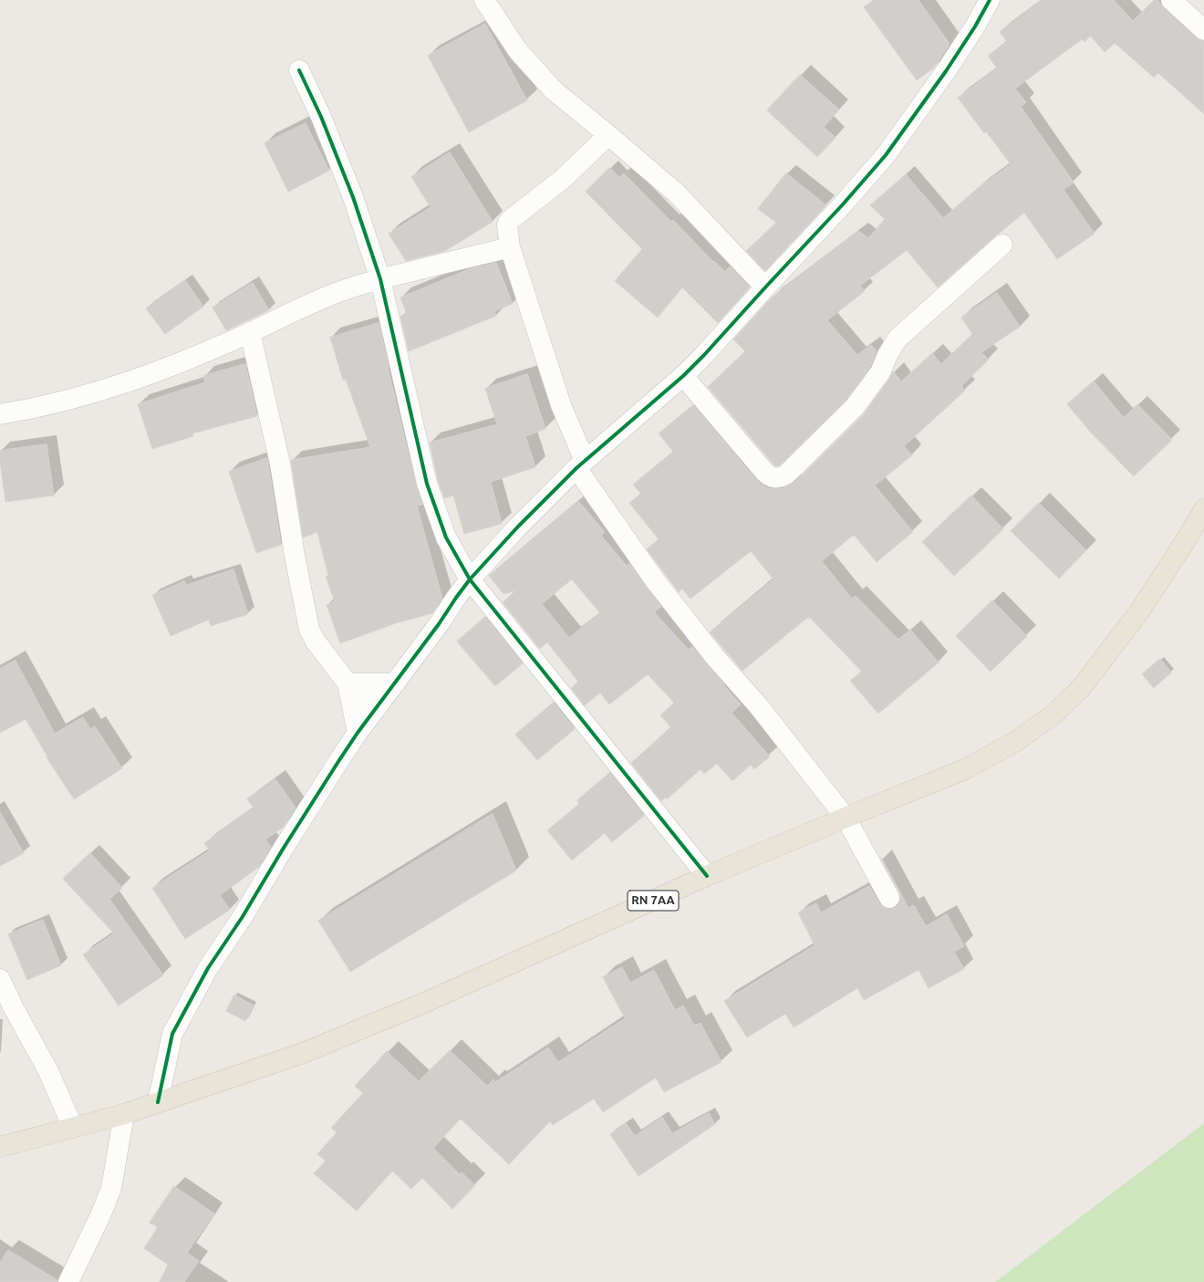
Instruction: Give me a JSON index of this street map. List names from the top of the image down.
{
  "streets": {
    "main road": ["RN 7AA"]
  }
}
